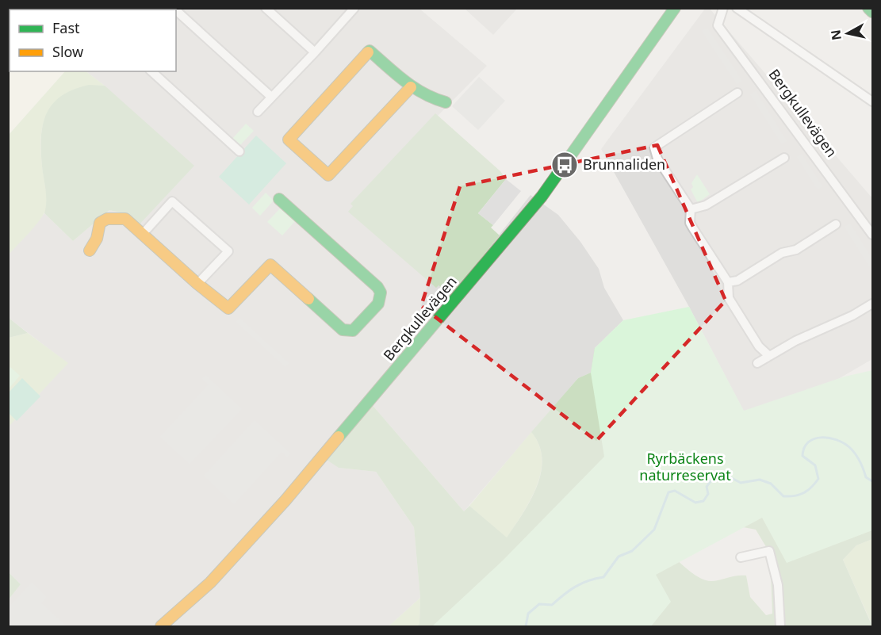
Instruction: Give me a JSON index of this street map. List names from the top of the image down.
{
  "streets": {
    "main road": ["Bergkullevägen"]
  },
  "parks": ["Ryrbäckens naturreservat"],
  "places": {
    "bus stop": ["Brunnaliden"]
  },
  "legend": ["Fast", "Slow"],
  "north": "left"
}
